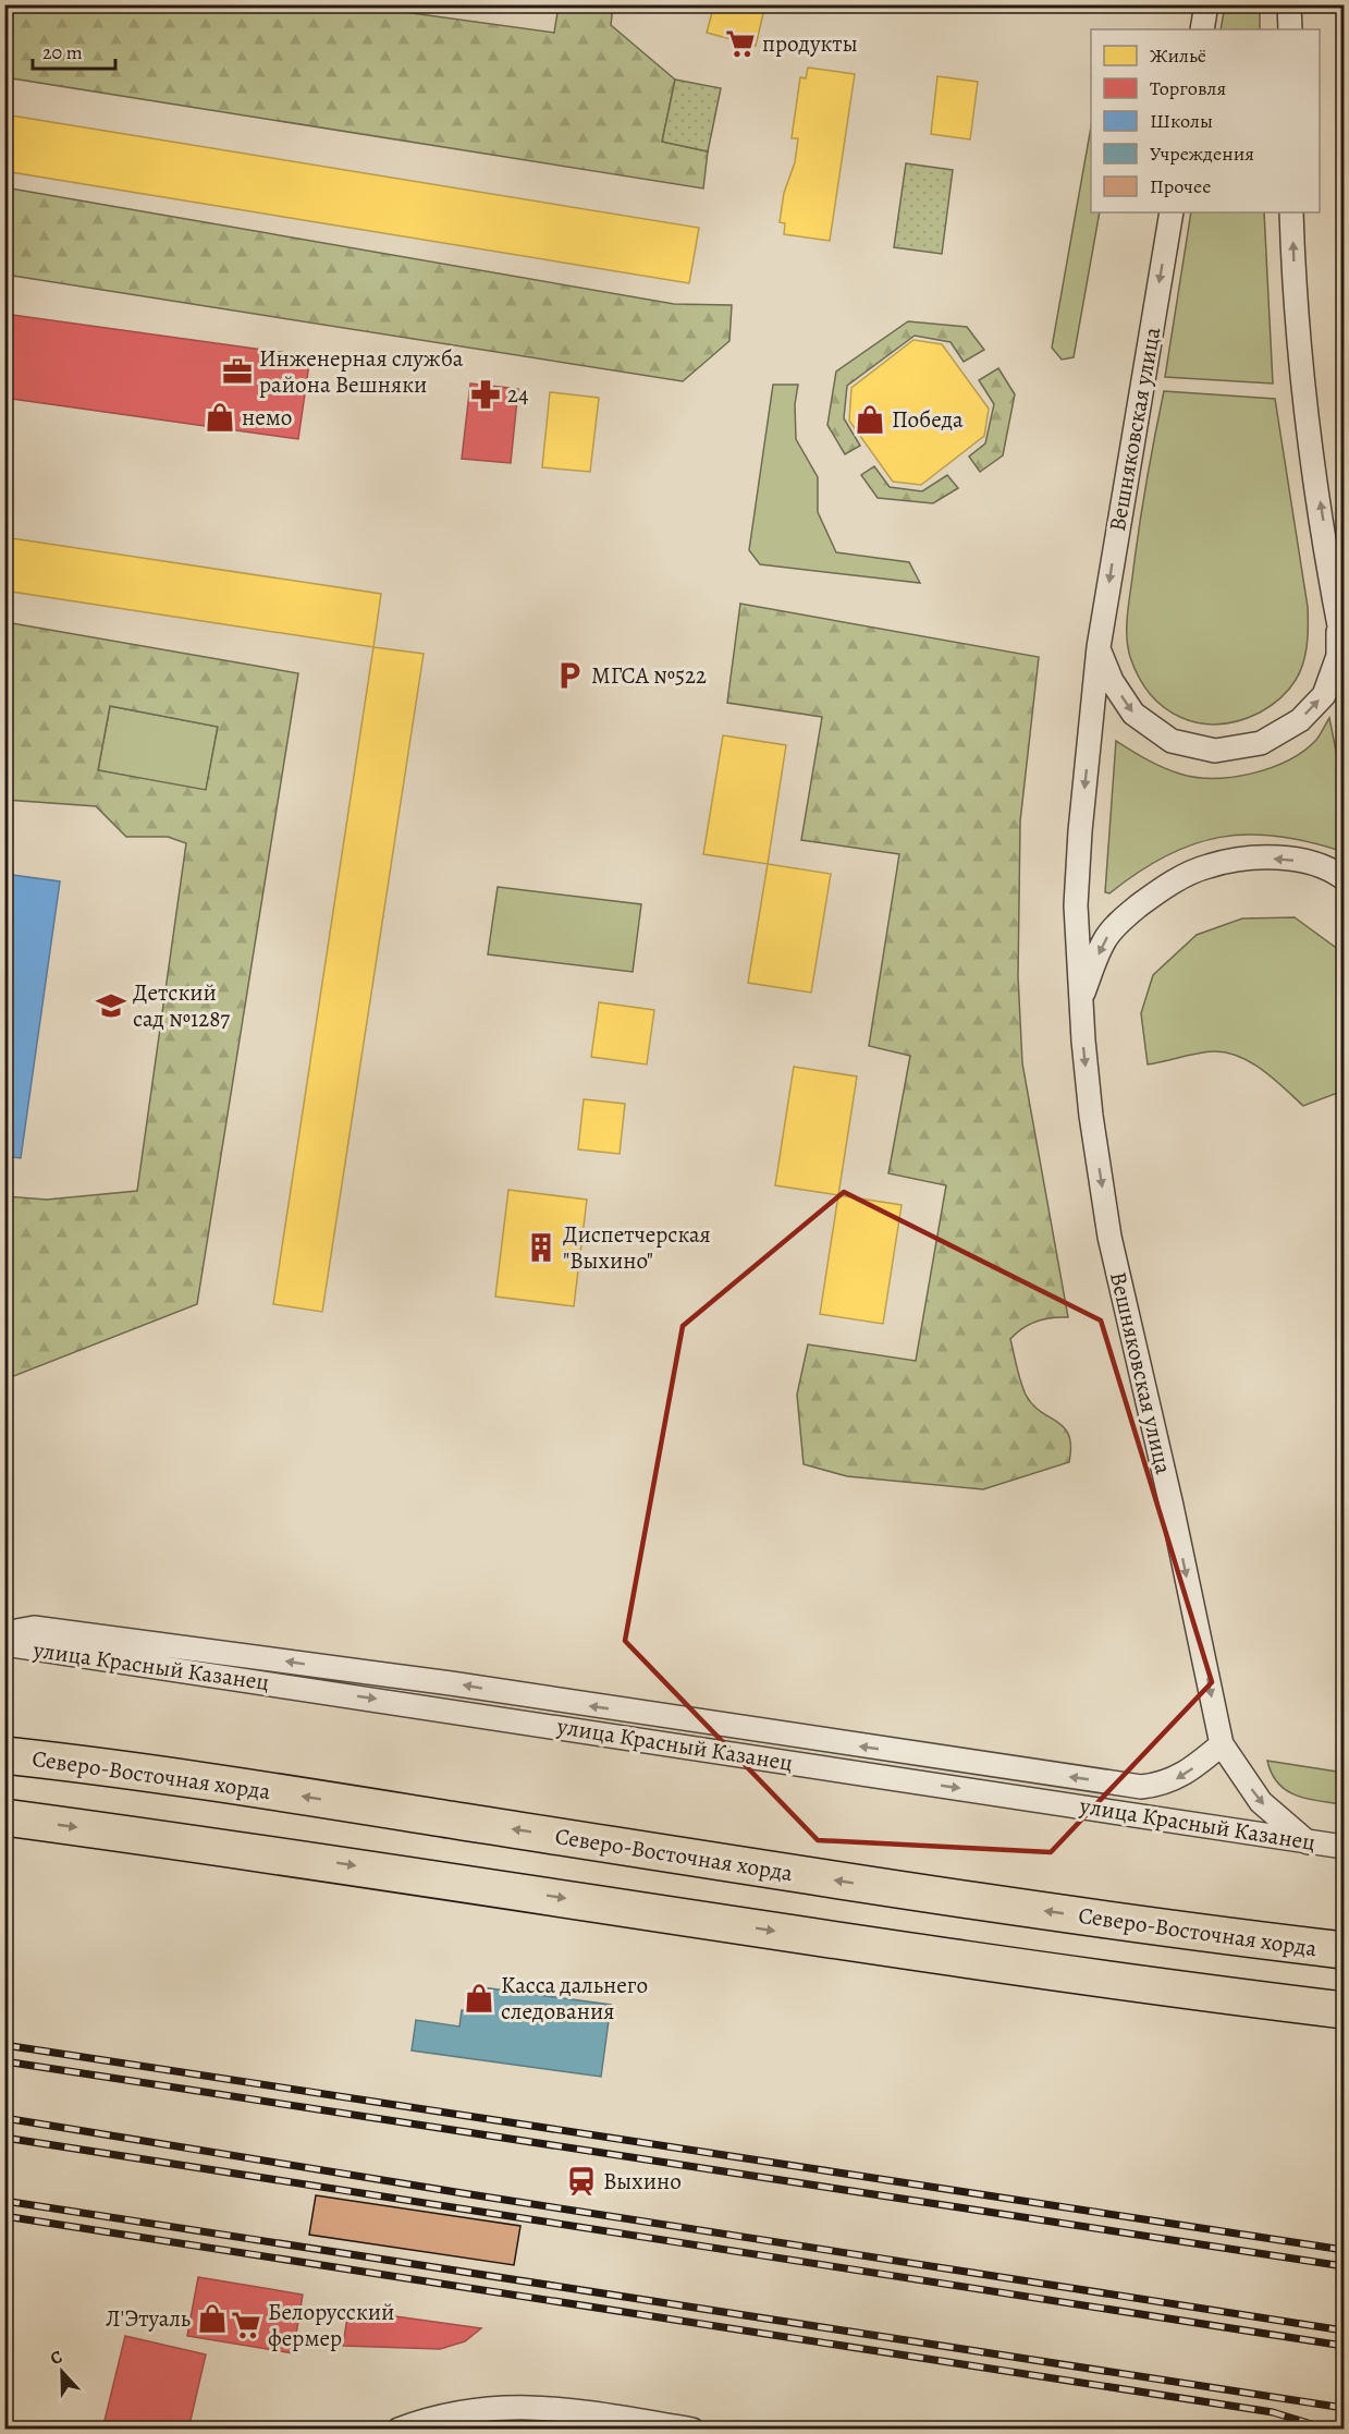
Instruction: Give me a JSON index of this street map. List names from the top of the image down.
{
  "streets": {
    "main road": ["Северо-Восточная хорда"],
    "street": ["Вешняковская улица", "улица Красный Казанец"]
  },
  "crossings": [
    ["Вешняковская улица", "улица Красный Казанец"]
  ],
  "one_way": ["Вешняковская улица"],
  "places": {
    "supermarket": ["продукты", "Белорусский фермер"],
    "office": ["Инженерная служба района Вешняки"],
    "pharmacy": ["24"],
    "shop": [
      "немо",
      "Победа",
      "Kасса дальнего следования",
      "Л'Этуаль"
    ],
    "parking": ["МГСА №522"],
    "school or university": ["Детский сад №1287"],
    "building": ["Диспетчерская \"Выхино\""],
    "station": ["Выхино"]
  },
  "legend": [
    "Жильё",
    "Торговля",
    "Школы",
    "Учреждения",
    "Прочее"
  ],
  "scale_bar": "20 m",
  "north": "top"
}
